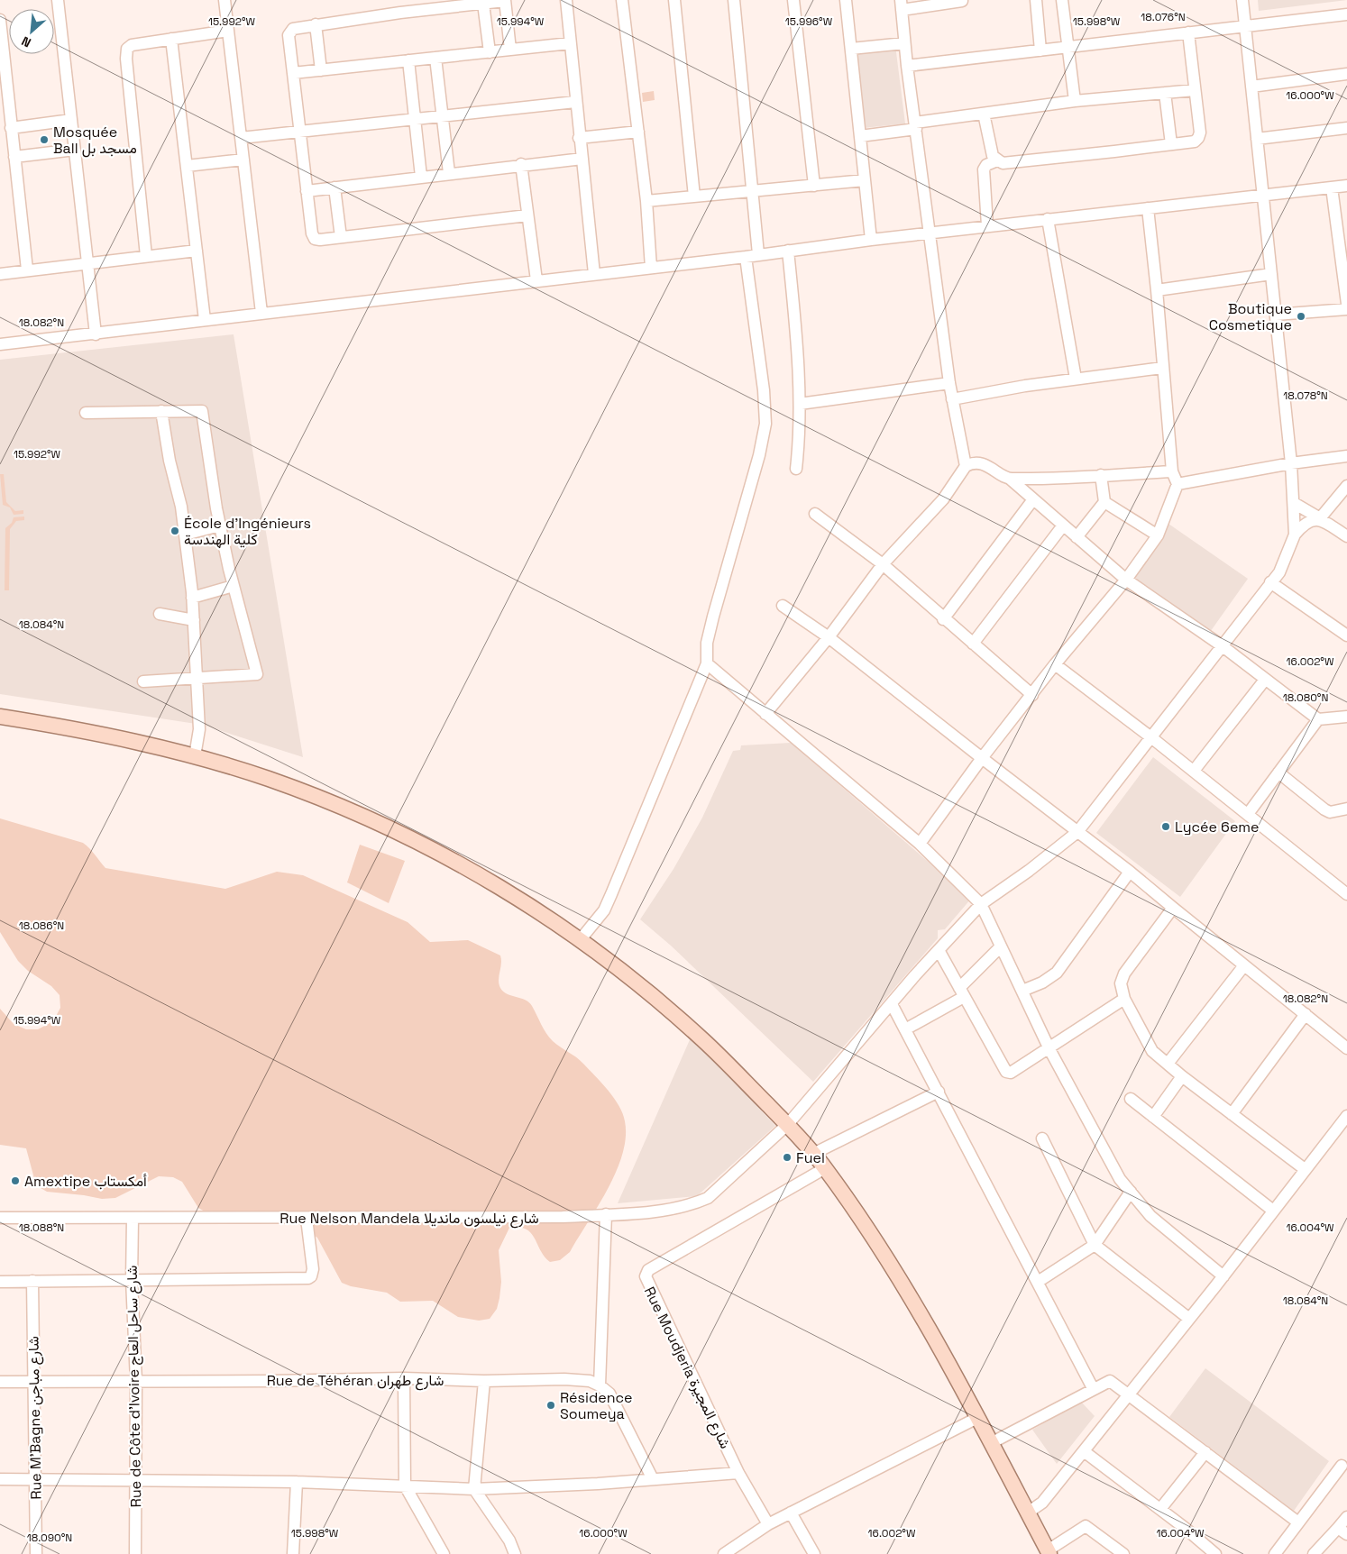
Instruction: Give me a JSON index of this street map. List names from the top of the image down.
{
  "streets": {
    "street": [
      "Rue Nelson Mandela شارع نيلسون مانديلا",
      "Rue Moudjeria شارع المجيرة",
      "Rue de Téhéran شارع طهران",
      "Rue de Côte d'Ivoire شارع ساحل العاج",
      "Rue M'Bagne شارع مباجن"
    ]
  },
  "crossings": [
    ["Rue Nelson Mandela شارع نيلسون مانديلا", "Rue de Côte d'Ivoire شارع ساحل العاج"],
    ["Rue de Téhéran شارع طهران", "Rue de Côte d'Ivoire شارع ساحل العاج"],
    ["Rue de Téhéran شارع طهران", "Rue M'Bagne شارع مباجن"]
  ],
  "places": [
    "Mosquée Ball مسجد بل",
    "Boutique Cosmetique",
    "École d'Ingénieurs كلية الهندسة",
    "Lycée 6eme",
    "Fuel",
    "Amextipe أمكستاب",
    "Résidence Soumeya"
  ],
  "north": "bottom left",
  "coordinates": [
    "18.076°N",
    "15.992°W",
    "15.994°W",
    "15.996°W",
    "15.998°W",
    "16.000°W",
    "18.082°N",
    "18.078°N",
    "18.084°N",
    "16.002°W",
    "18.080°N",
    "18.086°N",
    "18.088°N",
    "16.004°W",
    "18.090°N"
  ]
}
